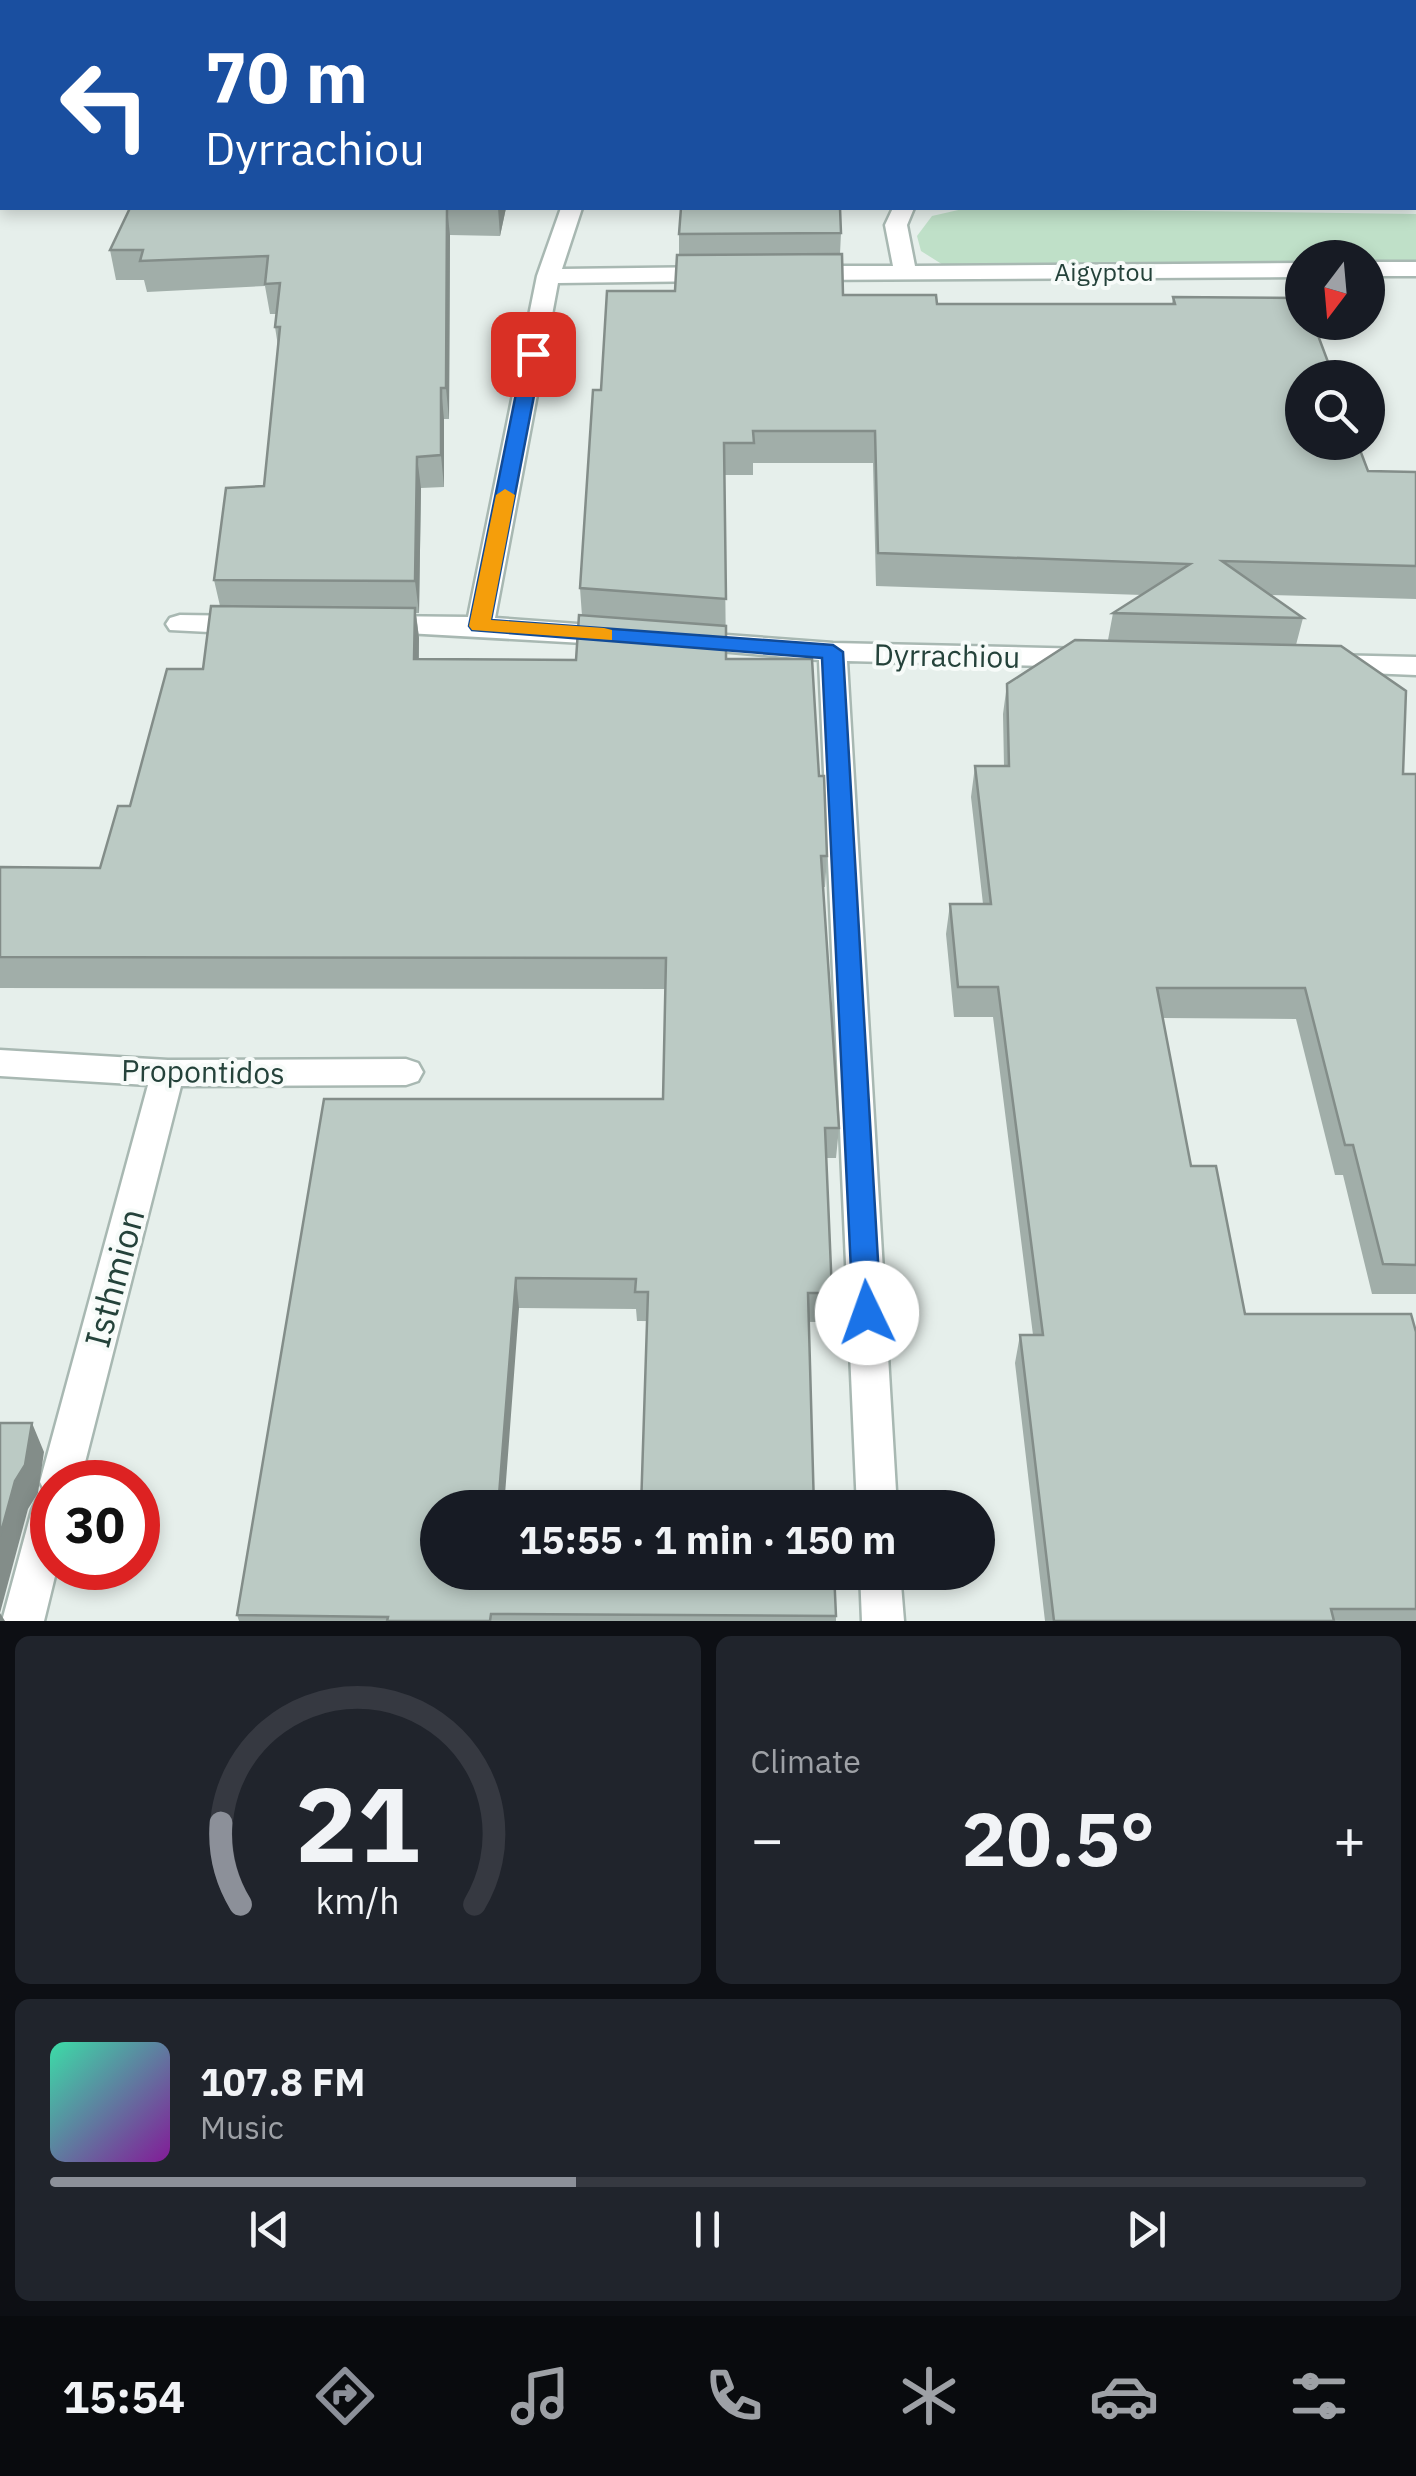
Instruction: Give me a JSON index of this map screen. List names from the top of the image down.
{
  "streets": {
    "street": [
      "Aigyptou",
      "Dyrrachiou",
      "Propontidos",
      "Isthmion"
    ]
  },
  "crossings": [
    ["Propontidos", "Isthmion"]
  ],
  "north": "bottom",
  "page": {
    "turn": ["70 m", "Dyrrachiou"],
    "limit": "30",
    "trip": "15:55 · 1 min · 150 m",
    "tile": "Climate",
    "heat": ["−", "20.5°", "+"],
    "song": ["107.8 FM", "Music"],
    "tabs": "15:54",
    "gauge": ["21", "km/h"]
  }
}
